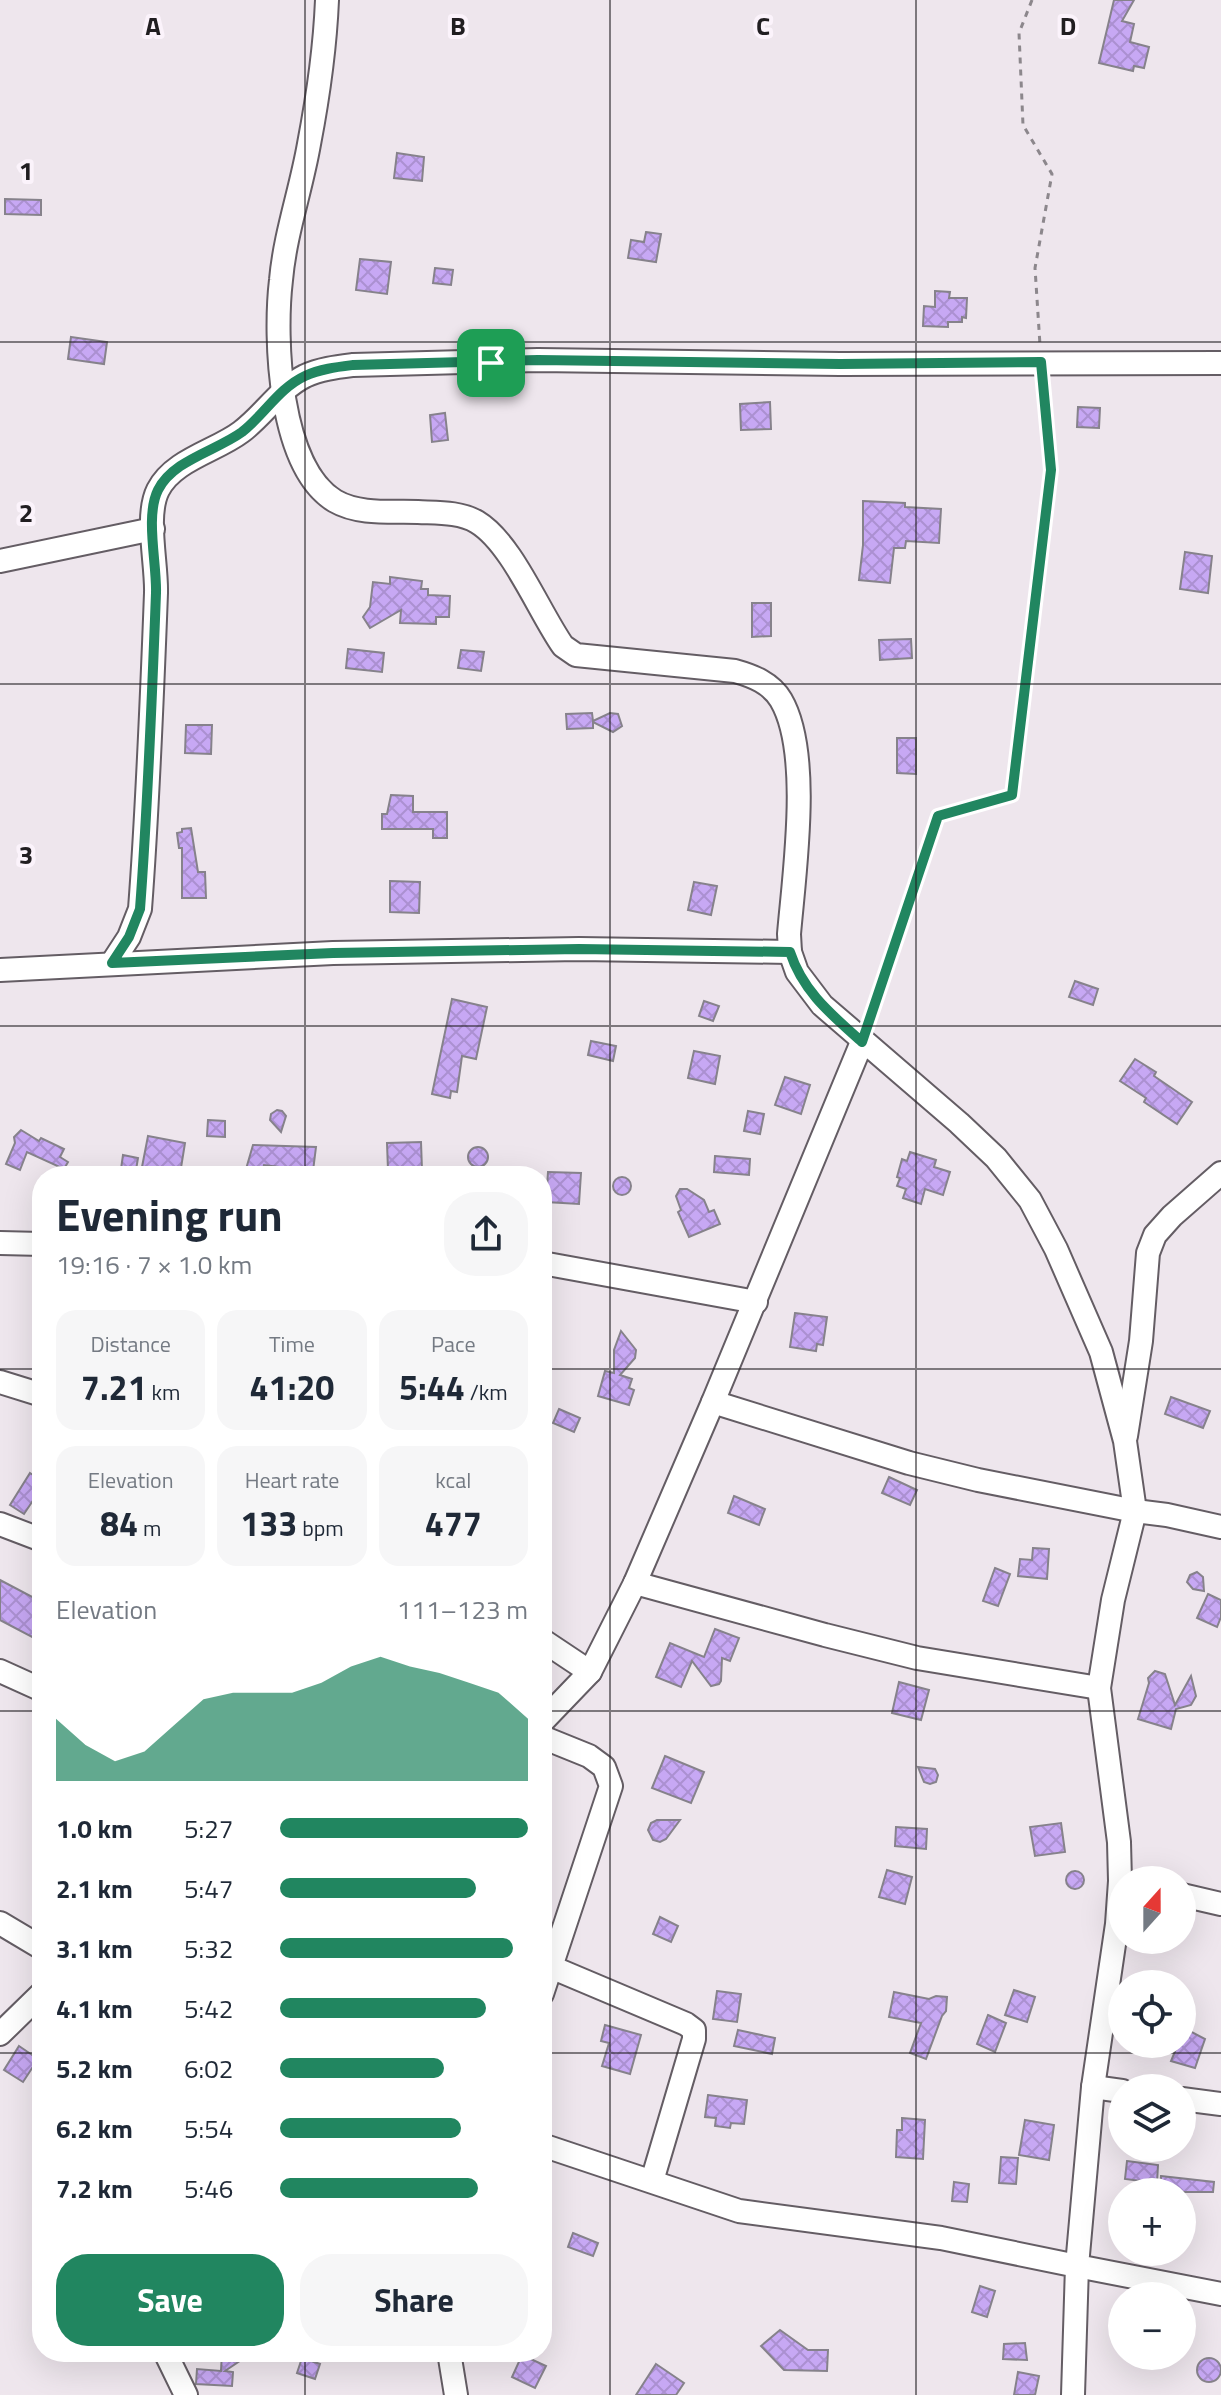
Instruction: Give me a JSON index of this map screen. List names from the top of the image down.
{
  "north": "top",
  "page": {
    "heading": ["Evening run", "19:16 · 7 × 1.0 km"],
    "stats": [
      ["Distance", "7.21 km"],
      ["Time", "41:20"],
      ["Pace", "5:44 /km"],
      ["Elevation", "84 m"],
      ["Heart rate", "133 bpm"],
      ["kcal", "477"]
    ],
    "chart": ["Elevation", "111–123 m"],
    "list": [
      {
        "name": "1.0 km",
        "note": "5:27"
      },
      {
        "name": "2.1 km",
        "note": "5:47"
      },
      {
        "name": "3.1 km",
        "note": "5:32"
      },
      {
        "name": "4.1 km",
        "note": "5:42"
      },
      {
        "name": "5.2 km",
        "note": "6:02"
      },
      {
        "name": "6.2 km",
        "note": "5:54"
      },
      {
        "name": "7.2 km",
        "note": "5:46"
      }
    ],
    "map_buttons": ["+", "−"],
    "buttons": ["Save", "Share"]
  },
  "grid": {
    "columns": [
      "A",
      "B",
      "C",
      "D"
    ],
    "rows": ["1", "2", "3"]
  }
}
